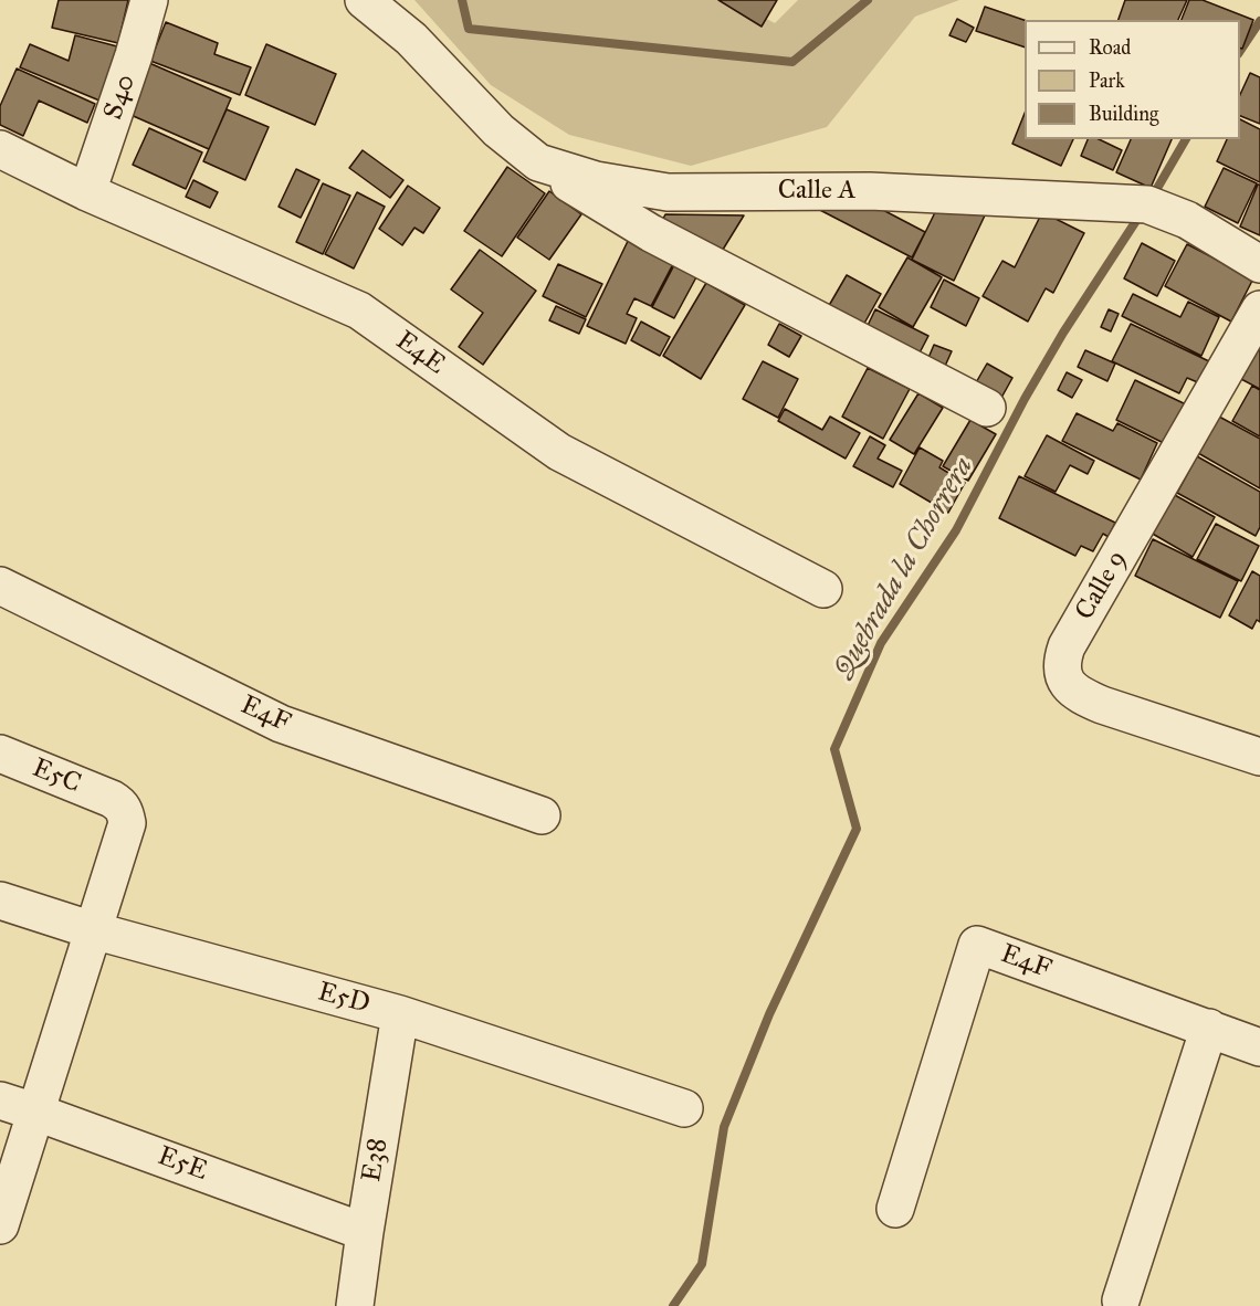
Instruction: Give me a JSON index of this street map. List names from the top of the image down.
{
  "streets": {
    "street": [
      "S40",
      "Calle A",
      "E4E",
      "Calle 9",
      "E4F",
      "E5C",
      "E5D",
      "E38",
      "E5E"
    ]
  },
  "crossings": [
    ["S40", "E4E"],
    ["E5C", "E5D"],
    ["E5D", "E38"],
    ["E38", "E5E"]
  ],
  "water": ["Quebrada la Chorrera"],
  "legend": ["Road", "Park", "Building"]
}
